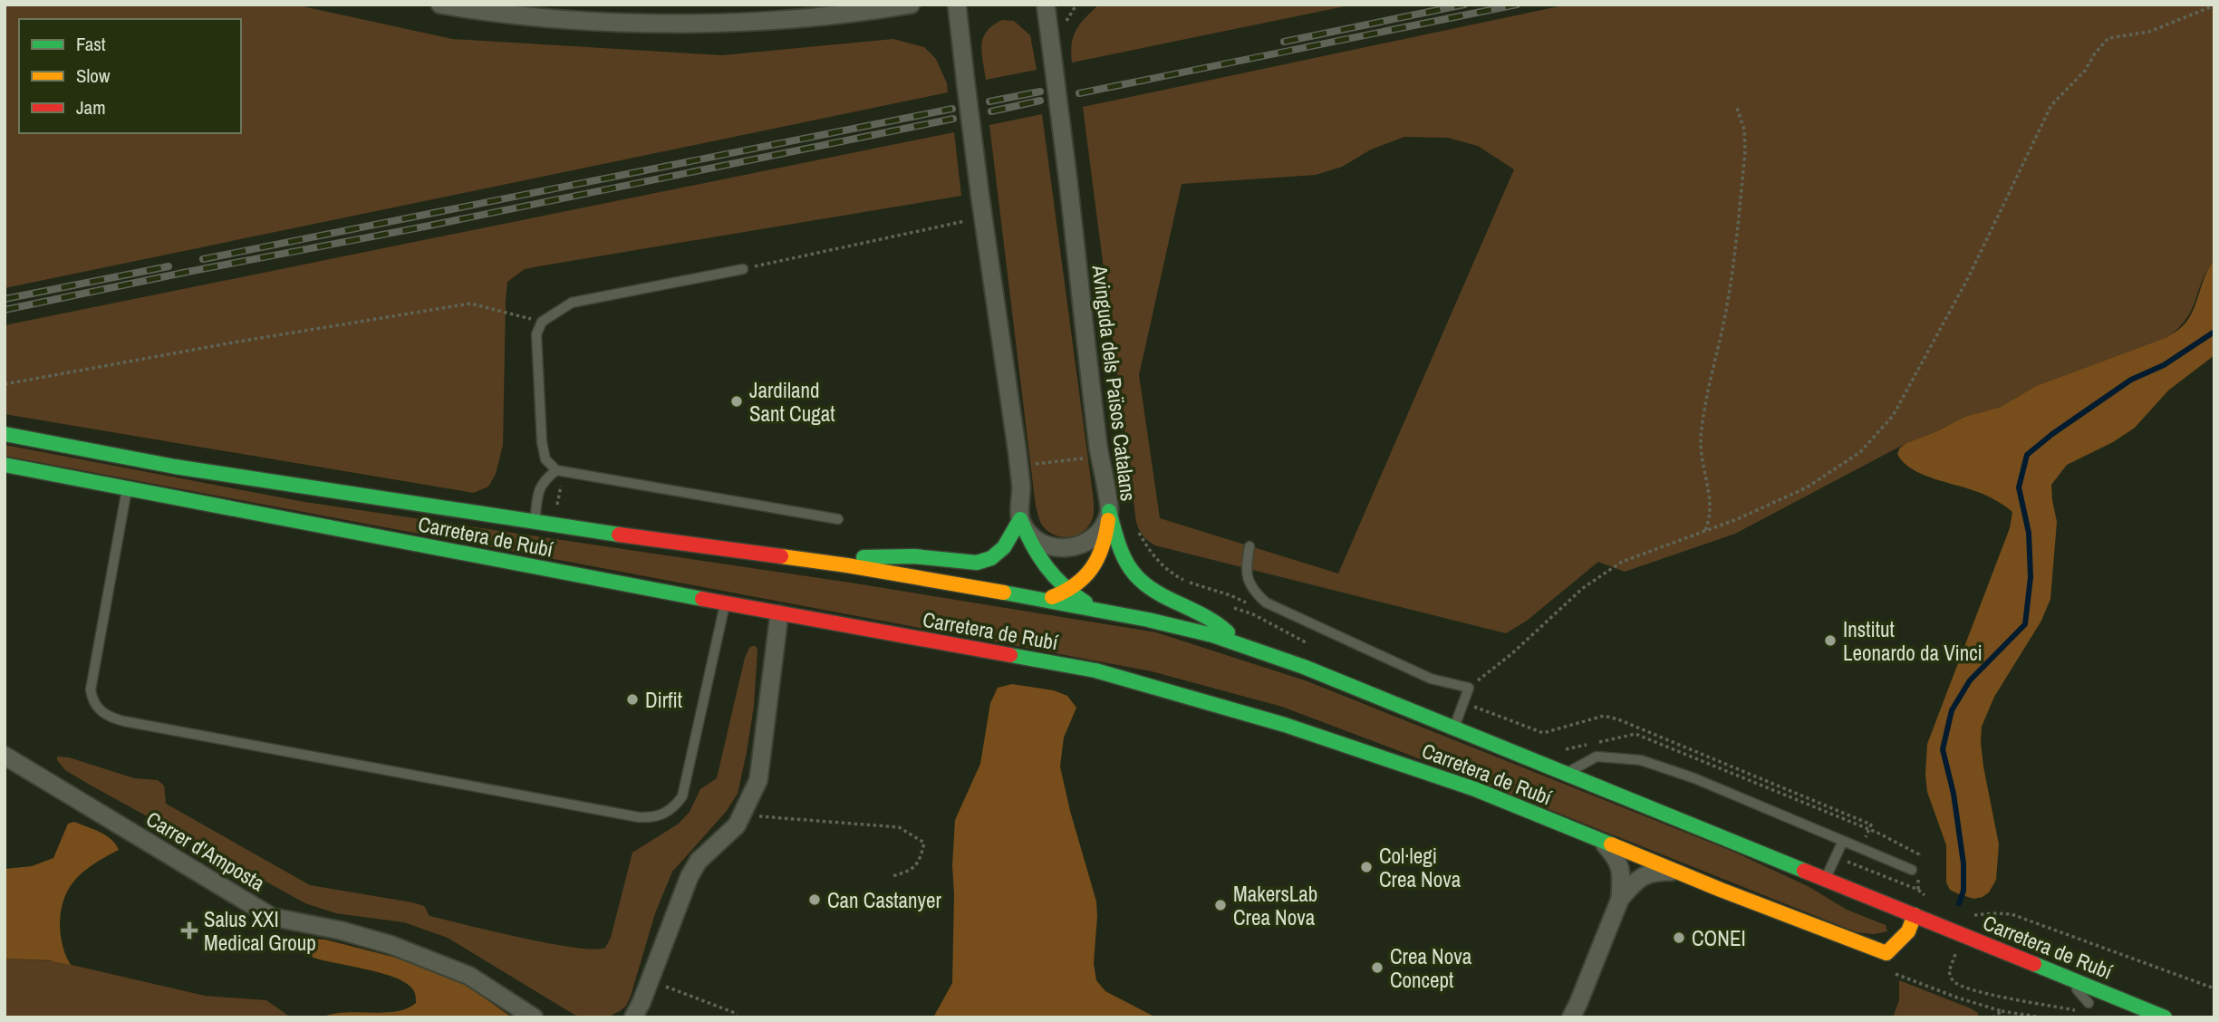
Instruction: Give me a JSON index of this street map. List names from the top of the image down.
{
  "streets": {
    "main road": ["Carretera de Rubí"],
    "street": ["Avinguda dels Països Catalans", "Carrer d'Amposta"]
  },
  "places": {
    "other": [
      "Jardiland Sant Cugat",
      "Institut Leonardo da Vinci",
      "Dirfit",
      "Col·legi Crea Nova",
      "Can Castanyer",
      "MakersLab Crea Nova",
      "CONEI",
      "Crea Nova Concept"
    ],
    "health": ["Salus XXI Medical Group"]
  },
  "legend": ["Fast", "Slow", "Jam"]
}
